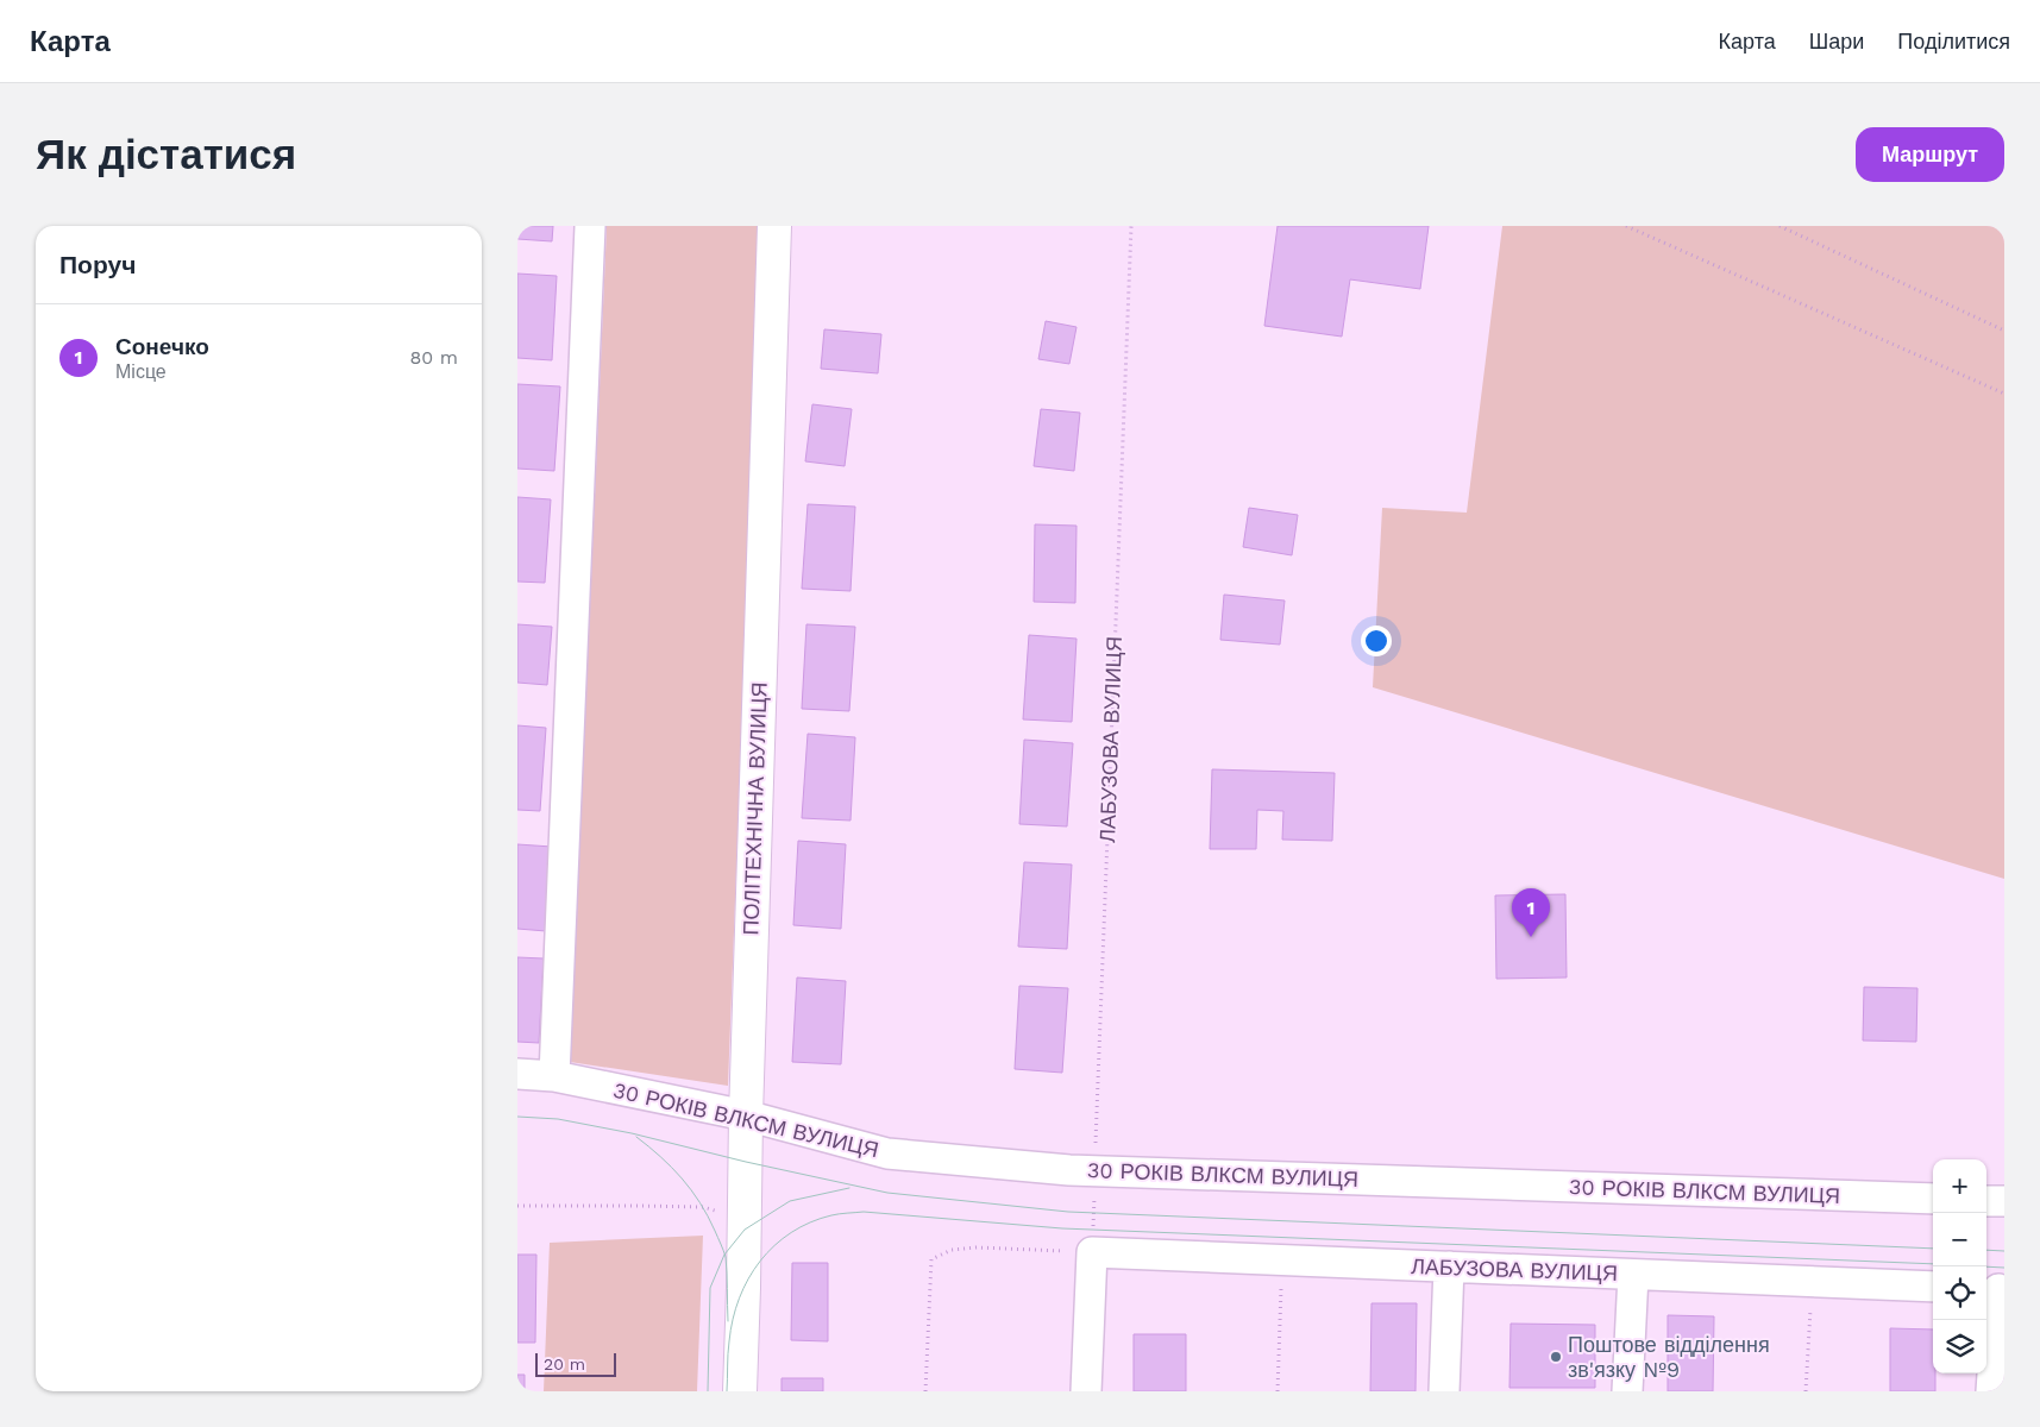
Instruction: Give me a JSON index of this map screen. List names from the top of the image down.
{
  "streets": {
    "street": ["ЛАБУЗОВА ВУЛИЦЯ", "ПОЛІТЕХНІЧНА ВУЛИЦЯ", "30 РОКІВ ВЛКСМ ВУЛИЦЯ"]
  },
  "crossings": [
    ["ЛАБУЗОВА ВУЛИЦЯ", "30 РОКІВ ВЛКСМ ВУЛИЦЯ"],
    ["ПОЛІТЕХНІЧНА ВУЛИЦЯ", "30 РОКІВ ВЛКСМ ВУЛИЦЯ"]
  ],
  "places": ["Поштове відділення зв'язку №9"],
  "scale_bar": "20 m",
  "page": {
    "header": "Карта",
    "nav": ["Карта", "Шари", "Поділитися"],
    "buttons": "Маршрут",
    "title": "Як дістатися",
    "heading": "Поруч",
    "list": [
      {
        "mark": "1",
        "name": "Сонечко",
        "note": "Місце",
        "value": "80 m"
      }
    ],
    "pins": "1",
    "map_buttons": ["+", "−"],
    "scale": "20 m"
  }
}
